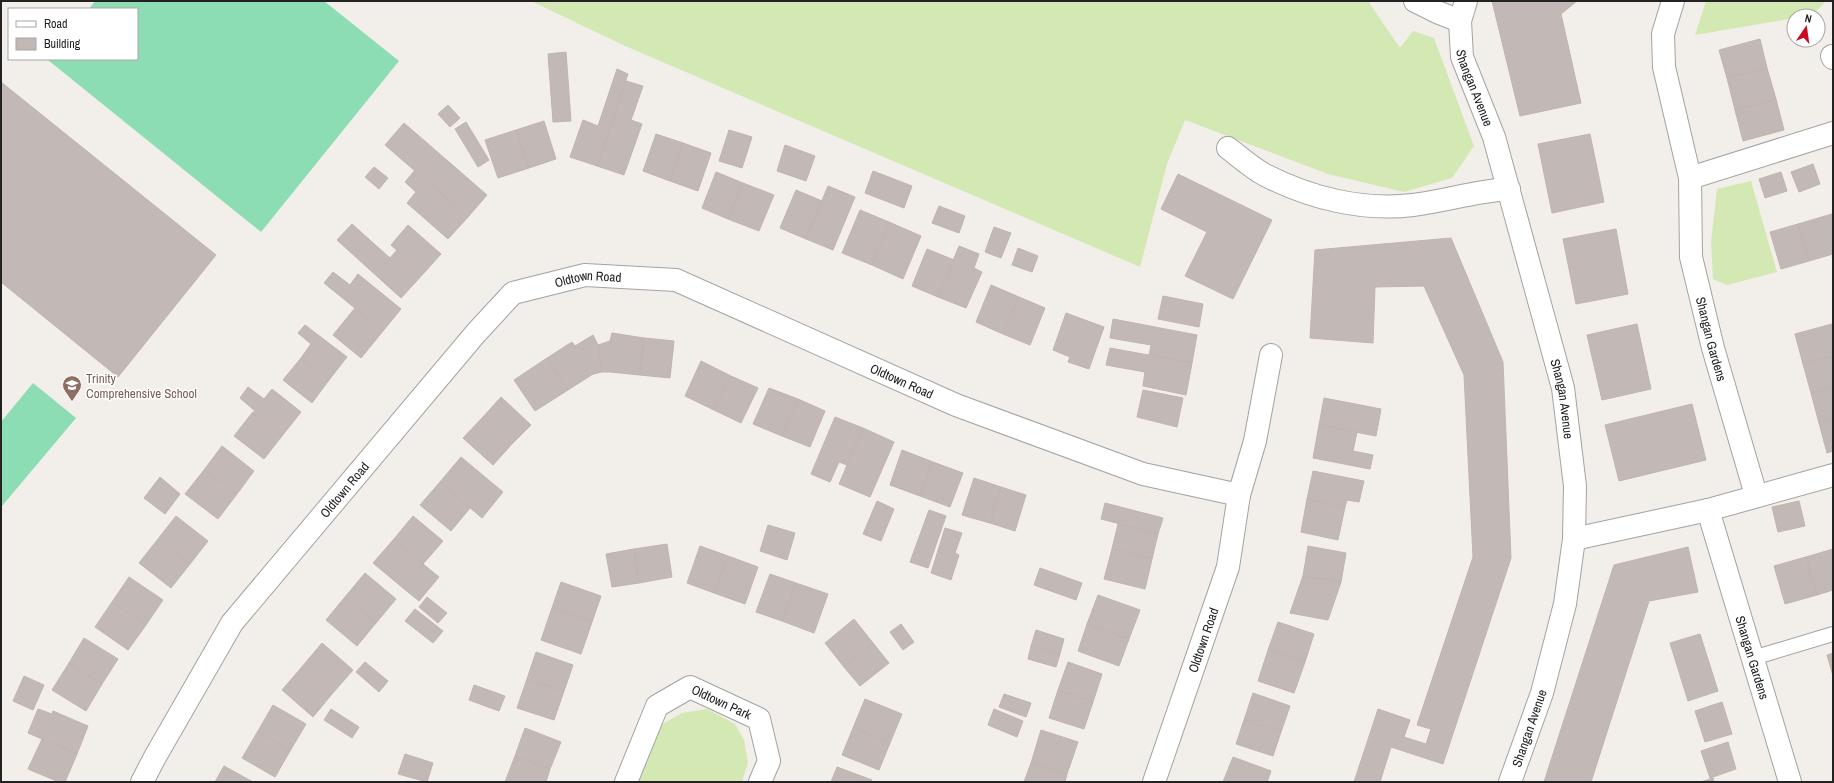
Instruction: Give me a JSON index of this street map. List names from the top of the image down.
{
  "streets": {
    "street": [
      "Shangan Avenue",
      "Oldtown Road",
      "Shangan Gardens",
      "Oldtown Park"
    ]
  },
  "places": {
    "school or university": ["Trinity Comprehensive School"]
  },
  "legend": ["Road", "Building"],
  "north": "top"
}
